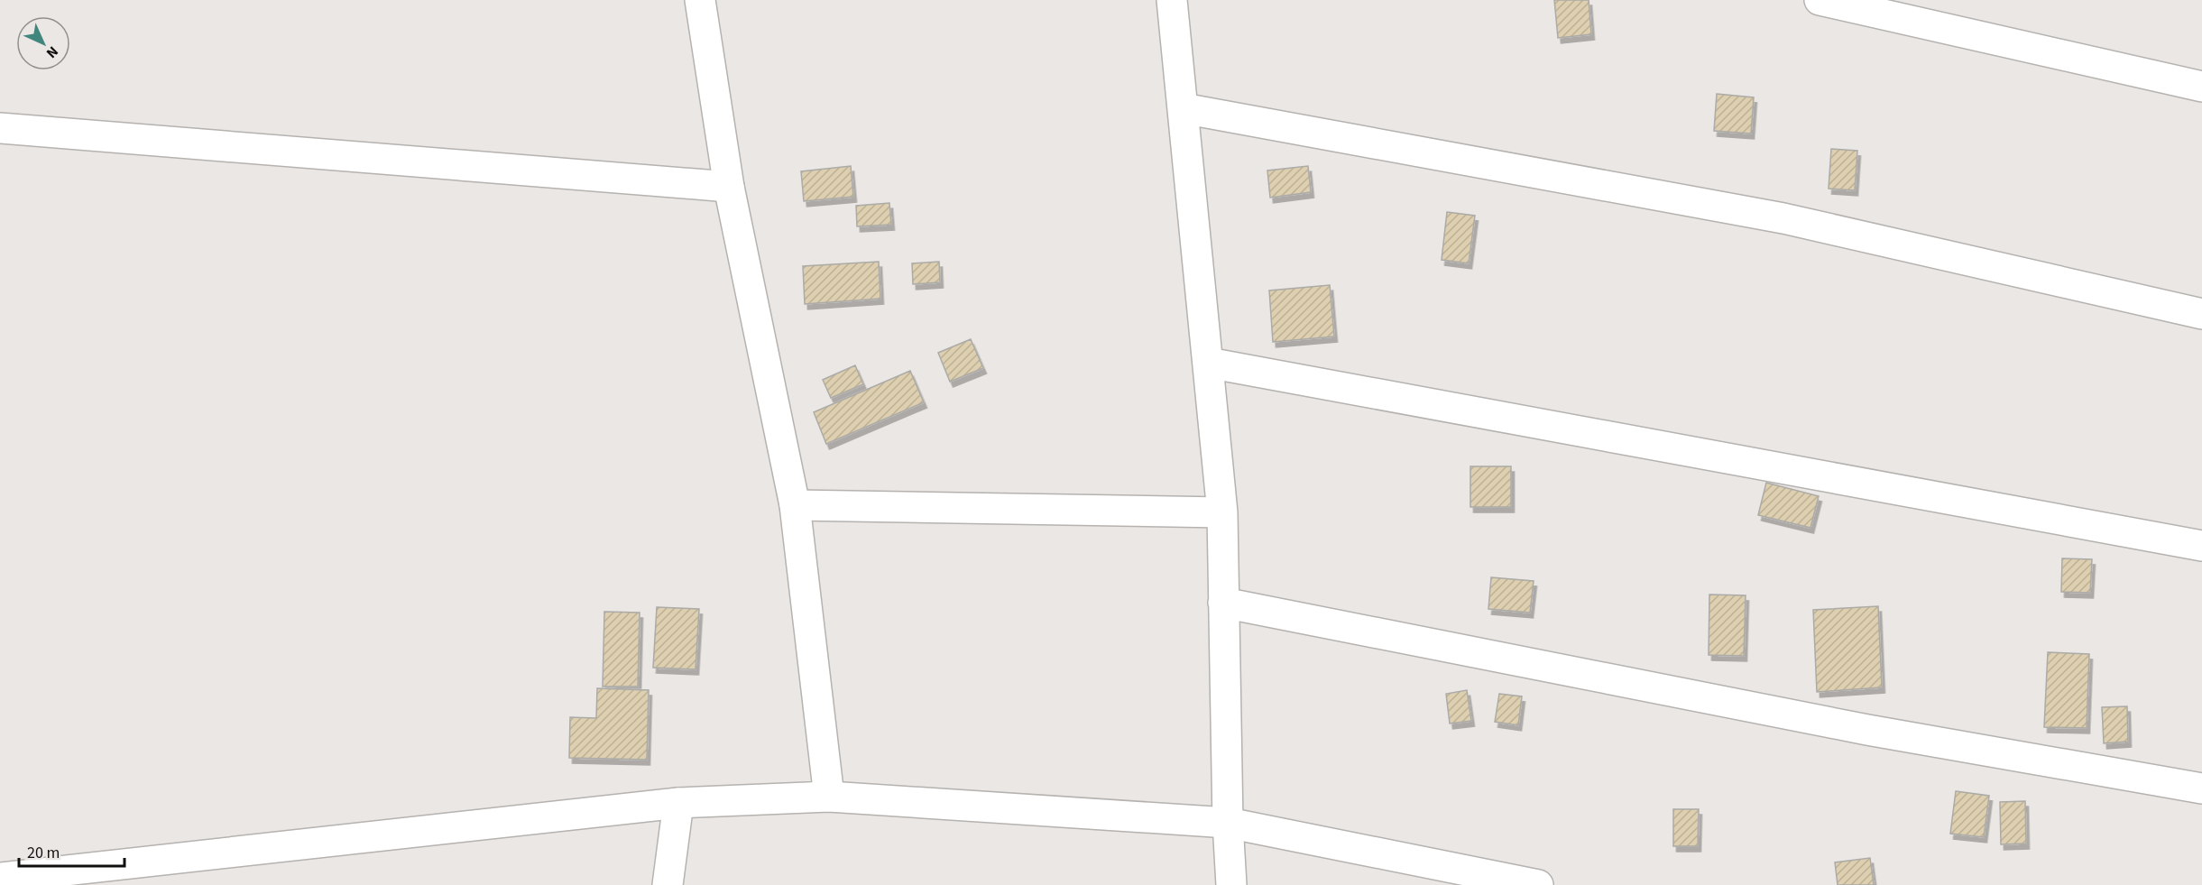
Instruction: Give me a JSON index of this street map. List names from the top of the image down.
{
  "scale_bar": "20 m",
  "north": "bottom right"
}
